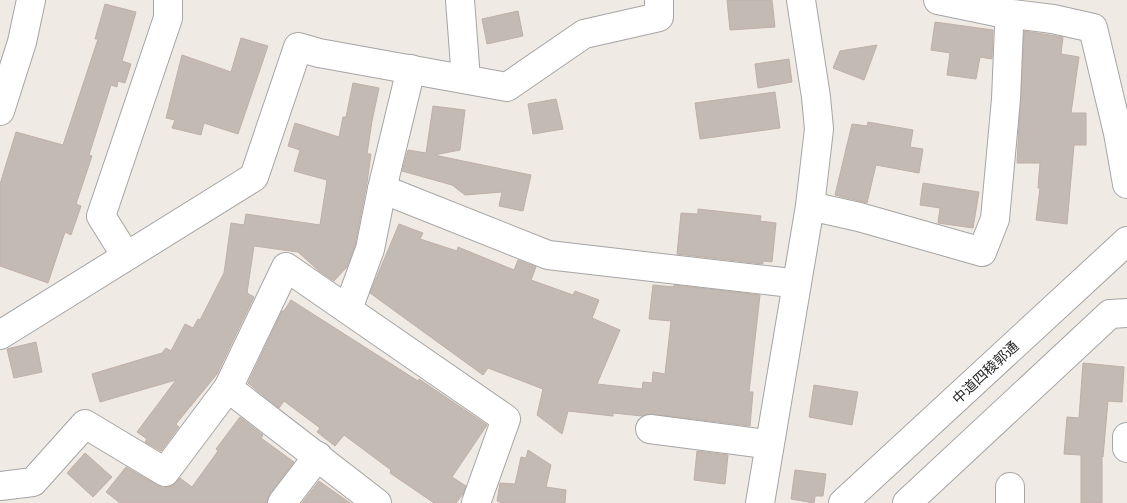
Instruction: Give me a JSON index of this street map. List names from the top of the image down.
{
  "streets": {
    "street": ["中道四稜郭通"]
  }
}
